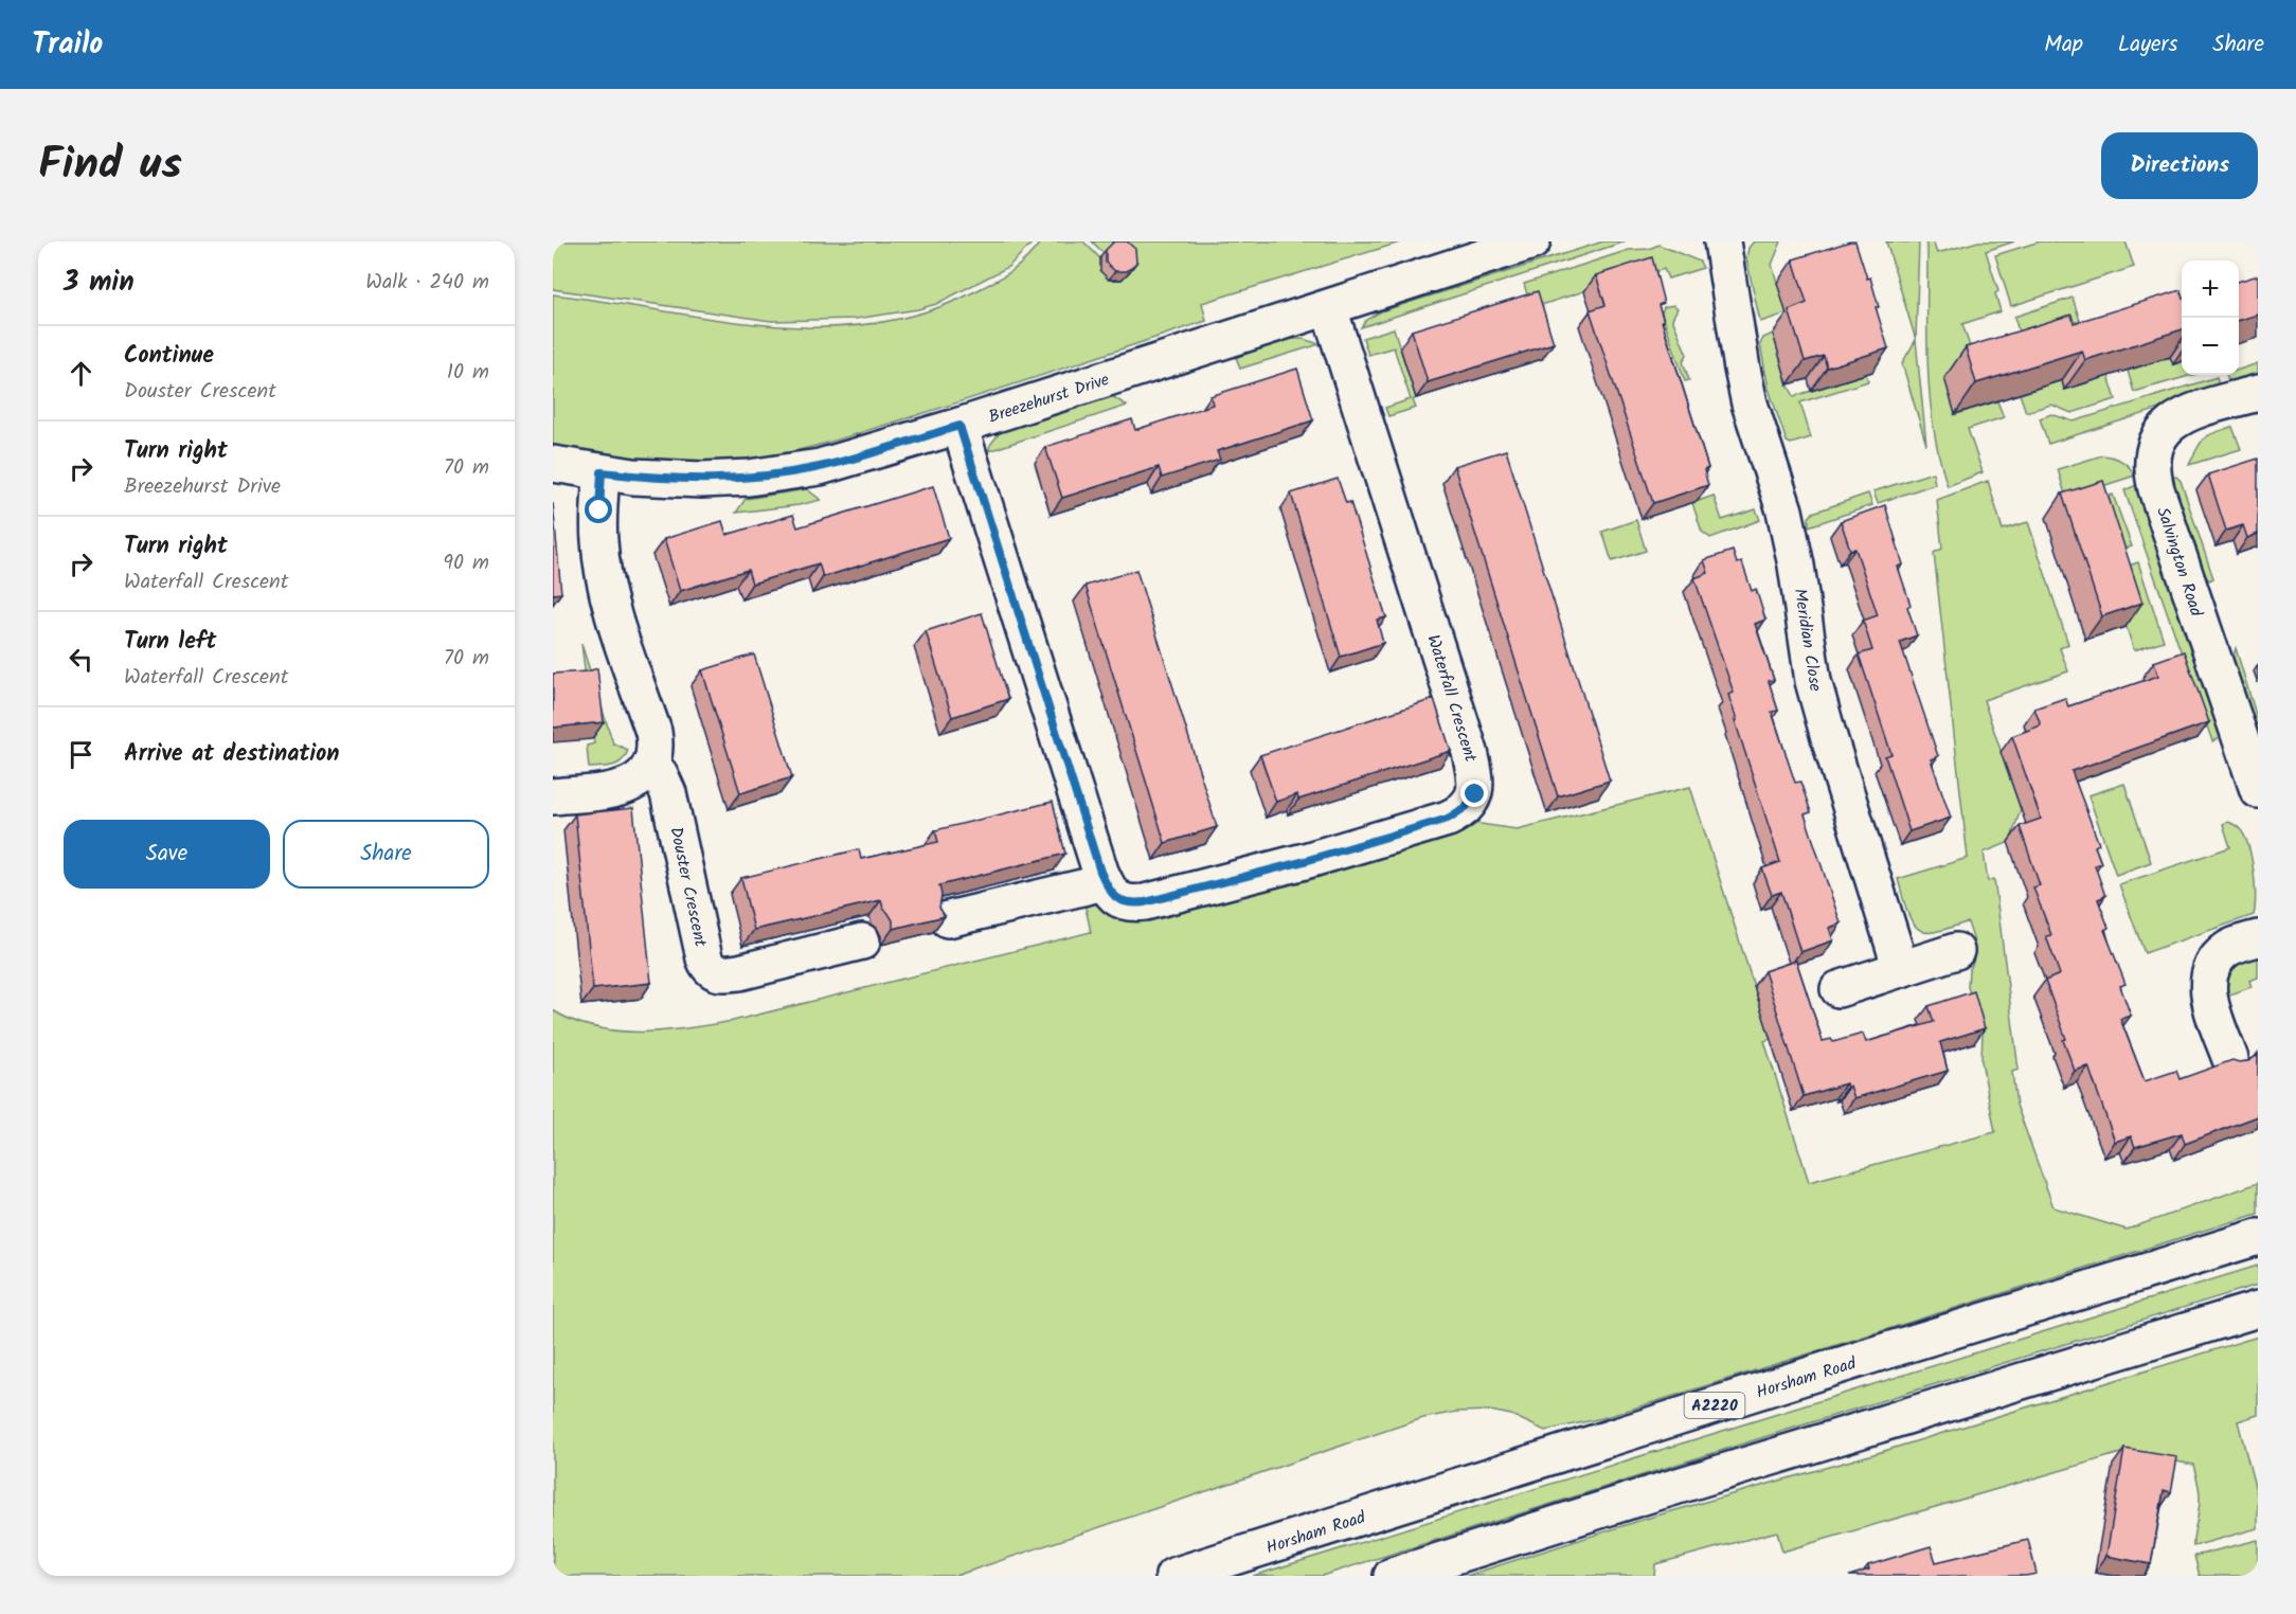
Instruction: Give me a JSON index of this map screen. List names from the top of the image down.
{
  "streets": {
    "street": [
      "Breezehurst Drive",
      "Salvington Road",
      "Meridian Close",
      "Waterfall Crescent",
      "Douster Crescent",
      "Horsham Road",
      "A2220"
    ]
  },
  "crossings": [
    ["Breezehurst Drive", "Waterfall Crescent"]
  ],
  "page": {
    "header": "Trailo",
    "nav": ["Map", "Layers", "Share"],
    "title": "Find us",
    "buttons": [
      "Directions",
      ["Save", "Share"]
    ],
    "heading": ["3 min", "Walk · 240 m"],
    "map_buttons": ["+", "−"],
    "list": [
      ["Continue", "Douster Crescent", "10 m"],
      ["Turn right", "Breezehurst Drive", "70 m"],
      ["Turn right", "Waterfall Crescent", "90 m"],
      ["Turn left", "Waterfall Crescent", "70 m"],
      "Arrive at destination"
    ]
  }
}
